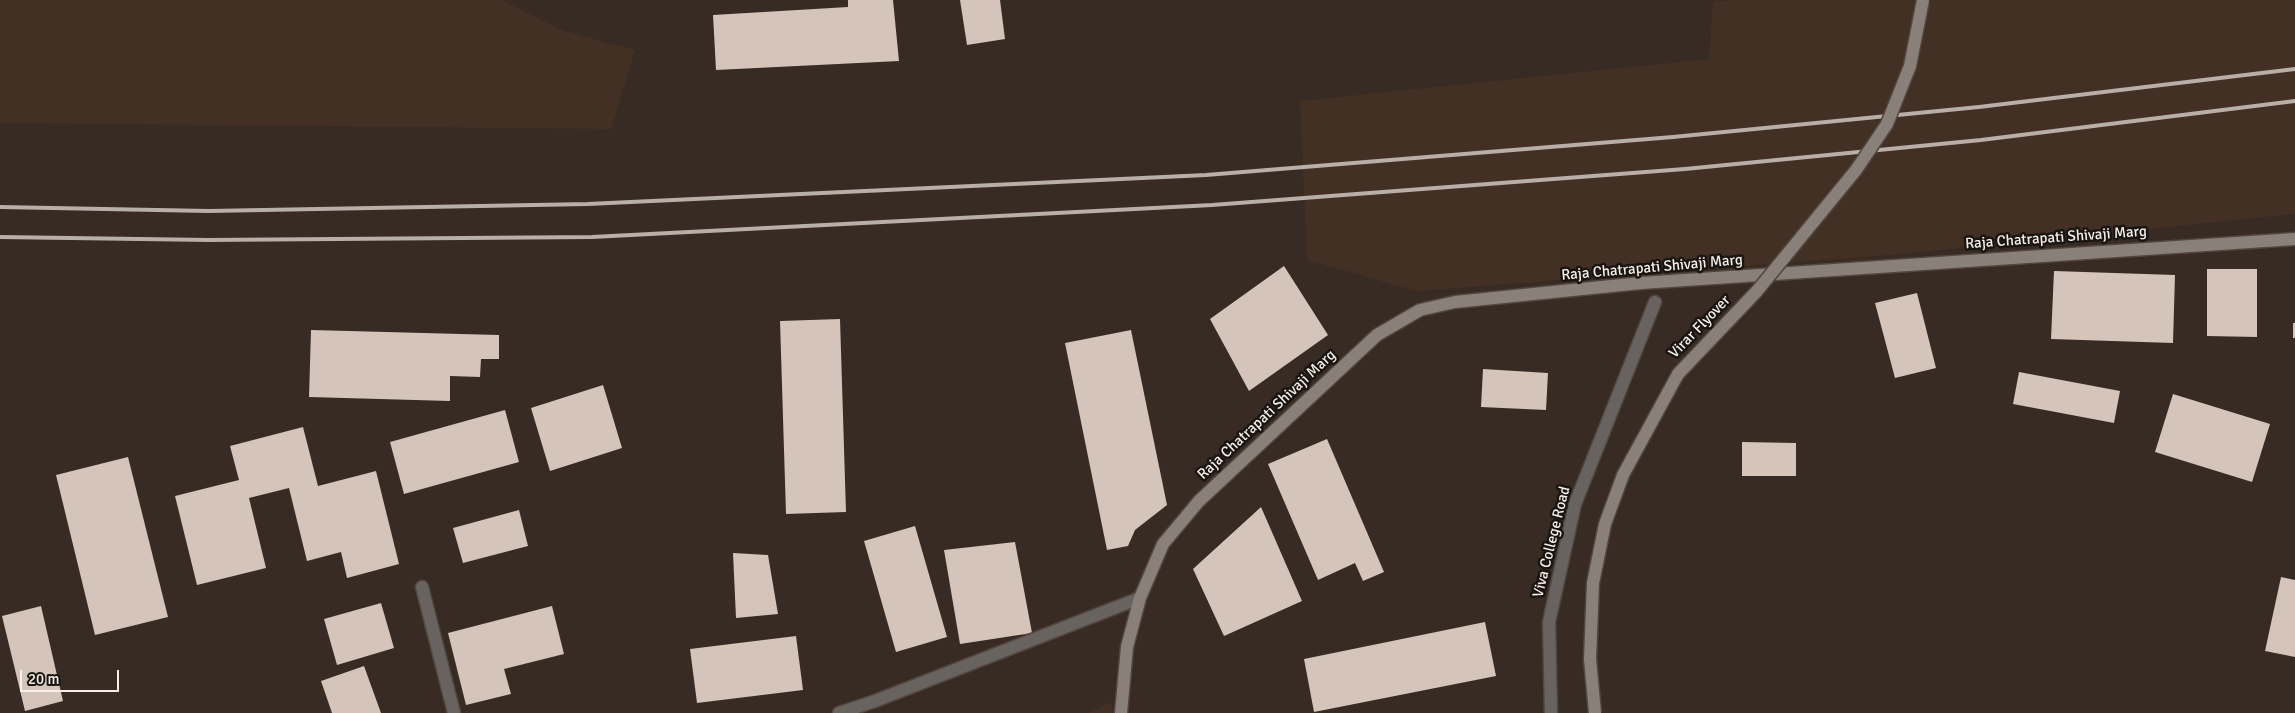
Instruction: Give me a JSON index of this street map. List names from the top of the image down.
{
  "streets": {
    "street": ["Raja Chatrapati Shivaji Marg", "Virar Flyover", "Viva College Road"]
  },
  "scale_bar": "20 m"
}
